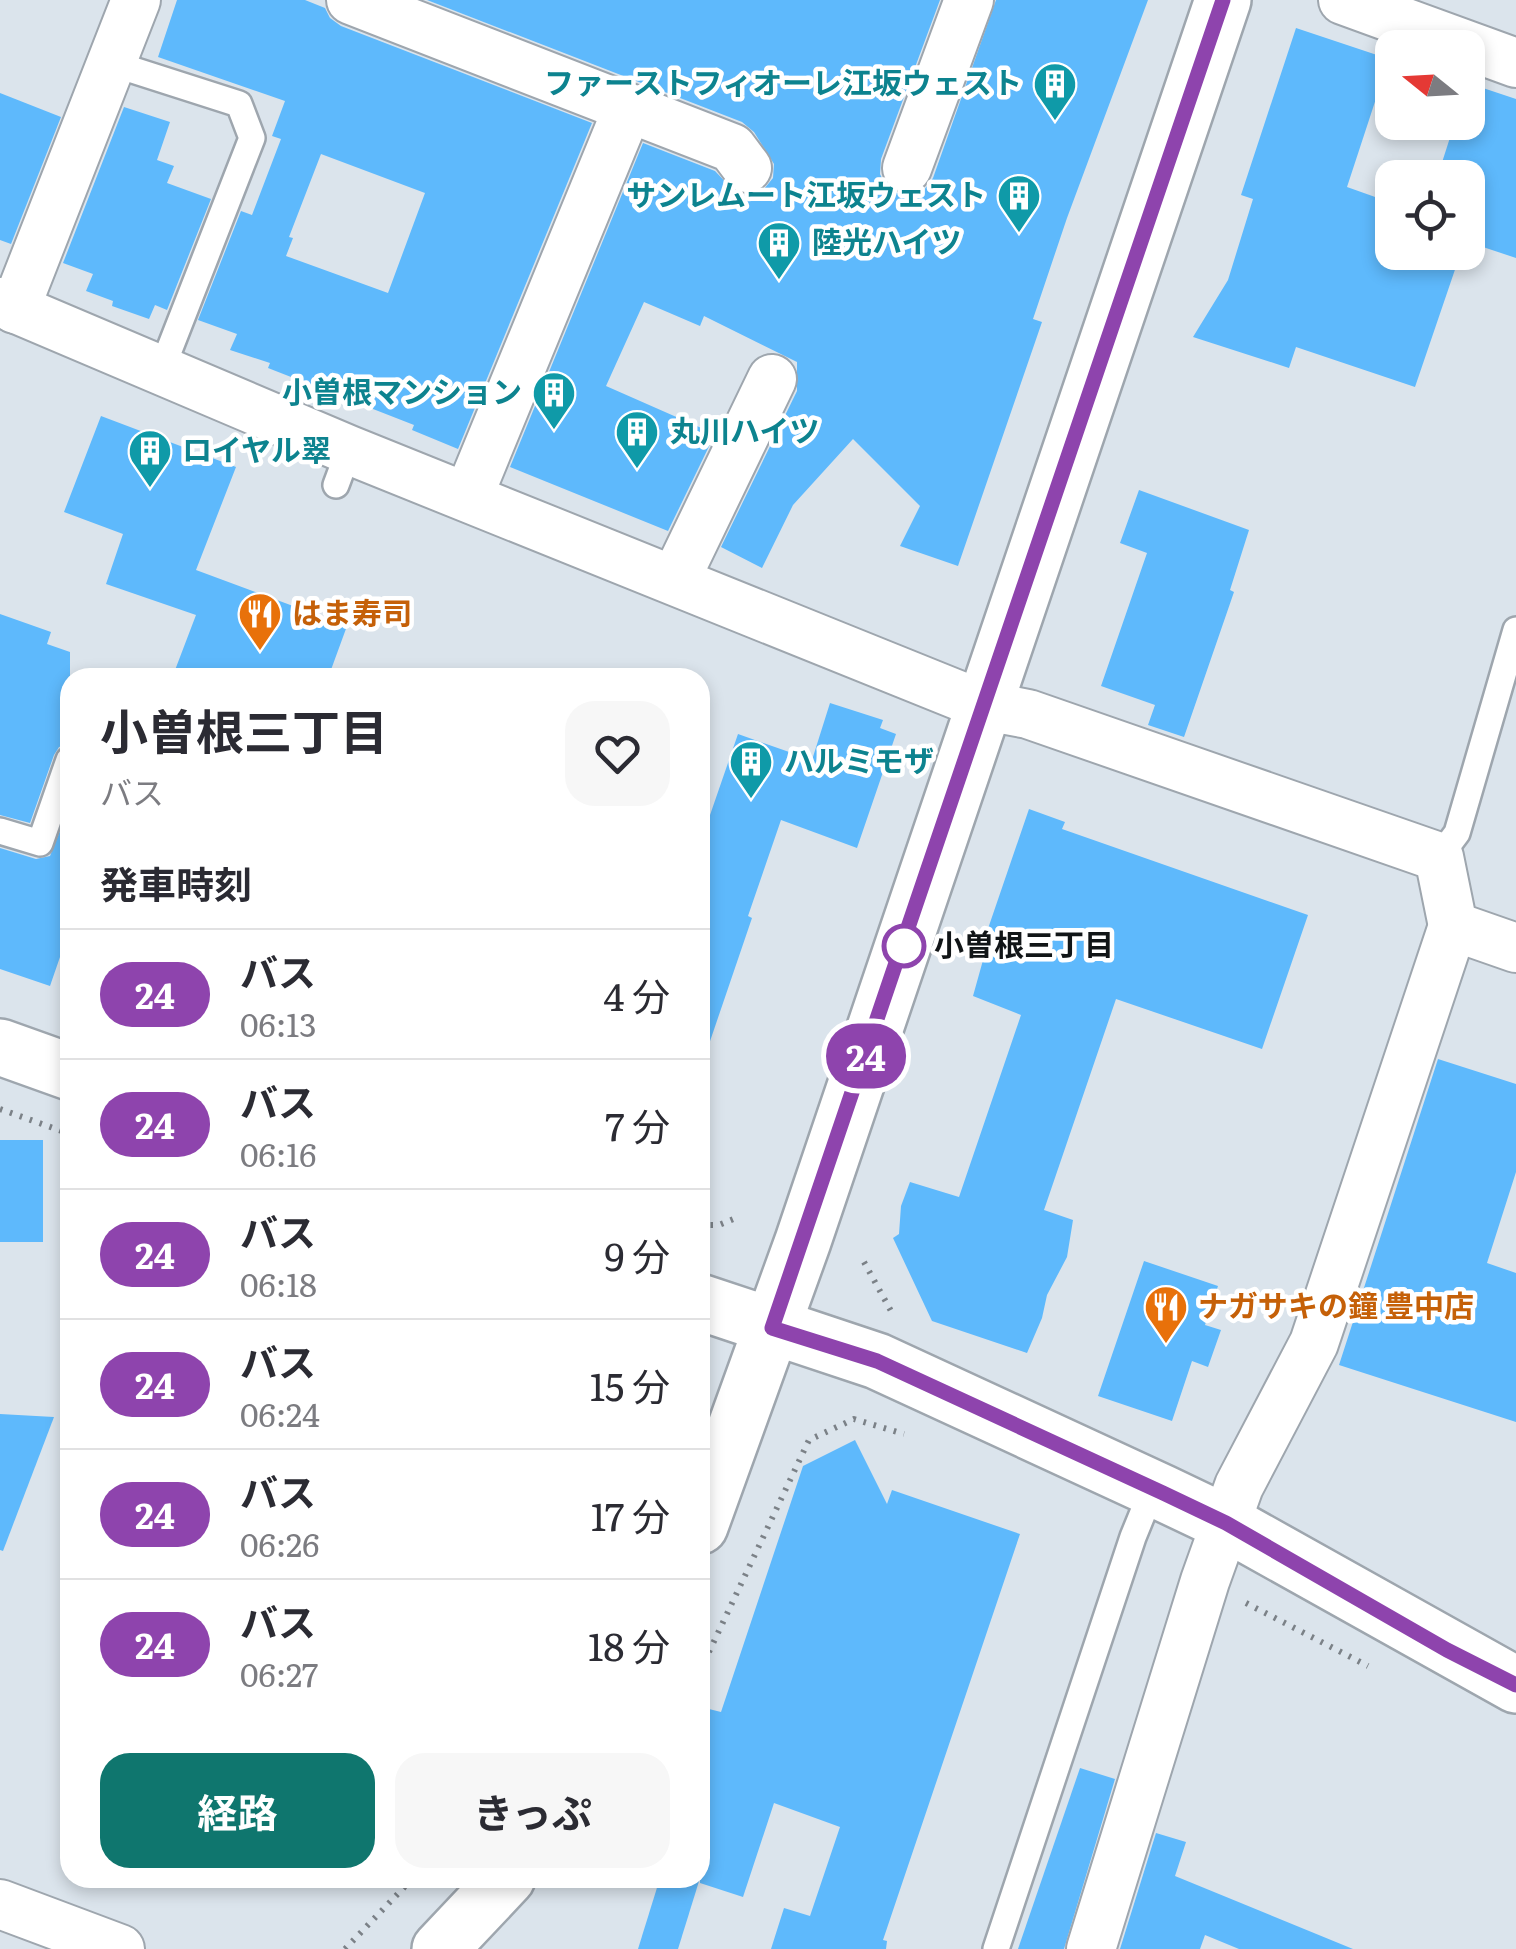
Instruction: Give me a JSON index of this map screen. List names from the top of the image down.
{
  "places": {
    "building": [
      "ファーストフィオーレ江坂ウェスト",
      "サンレムート江坂ウェスト",
      "陸光ハイツ",
      "小曽根マンション",
      "丸川ハイツ",
      "ロイヤル翠",
      "ハルミモザ"
    ],
    "restaurant": ["はま寿司", "ナガサキの鐘 豊中店"],
    "other": ["小曽根三丁目"]
  },
  "lines": ["bus line 24"],
  "north": "left",
  "page": {
    "on_map": "24",
    "heading": [
      ["小曽根三丁目", "バス"],
      "発車時刻"
    ],
    "list": [
      {
        "mark": "24",
        "name": "バス",
        "note": "06:13",
        "value": "4 分"
      },
      {
        "mark": "24",
        "name": "バス",
        "note": "06:16",
        "value": "7 分"
      },
      {
        "mark": "24",
        "name": "バス",
        "note": "06:18",
        "value": "9 分"
      },
      {
        "mark": "24",
        "name": "バス",
        "note": "06:24",
        "value": "15 分"
      },
      {
        "mark": "24",
        "name": "バス",
        "note": "06:26",
        "value": "17 分"
      },
      {
        "mark": "24",
        "name": "バス",
        "note": "06:27",
        "value": "18 分"
      }
    ],
    "buttons": ["経路", "きっぷ"]
  }
}
